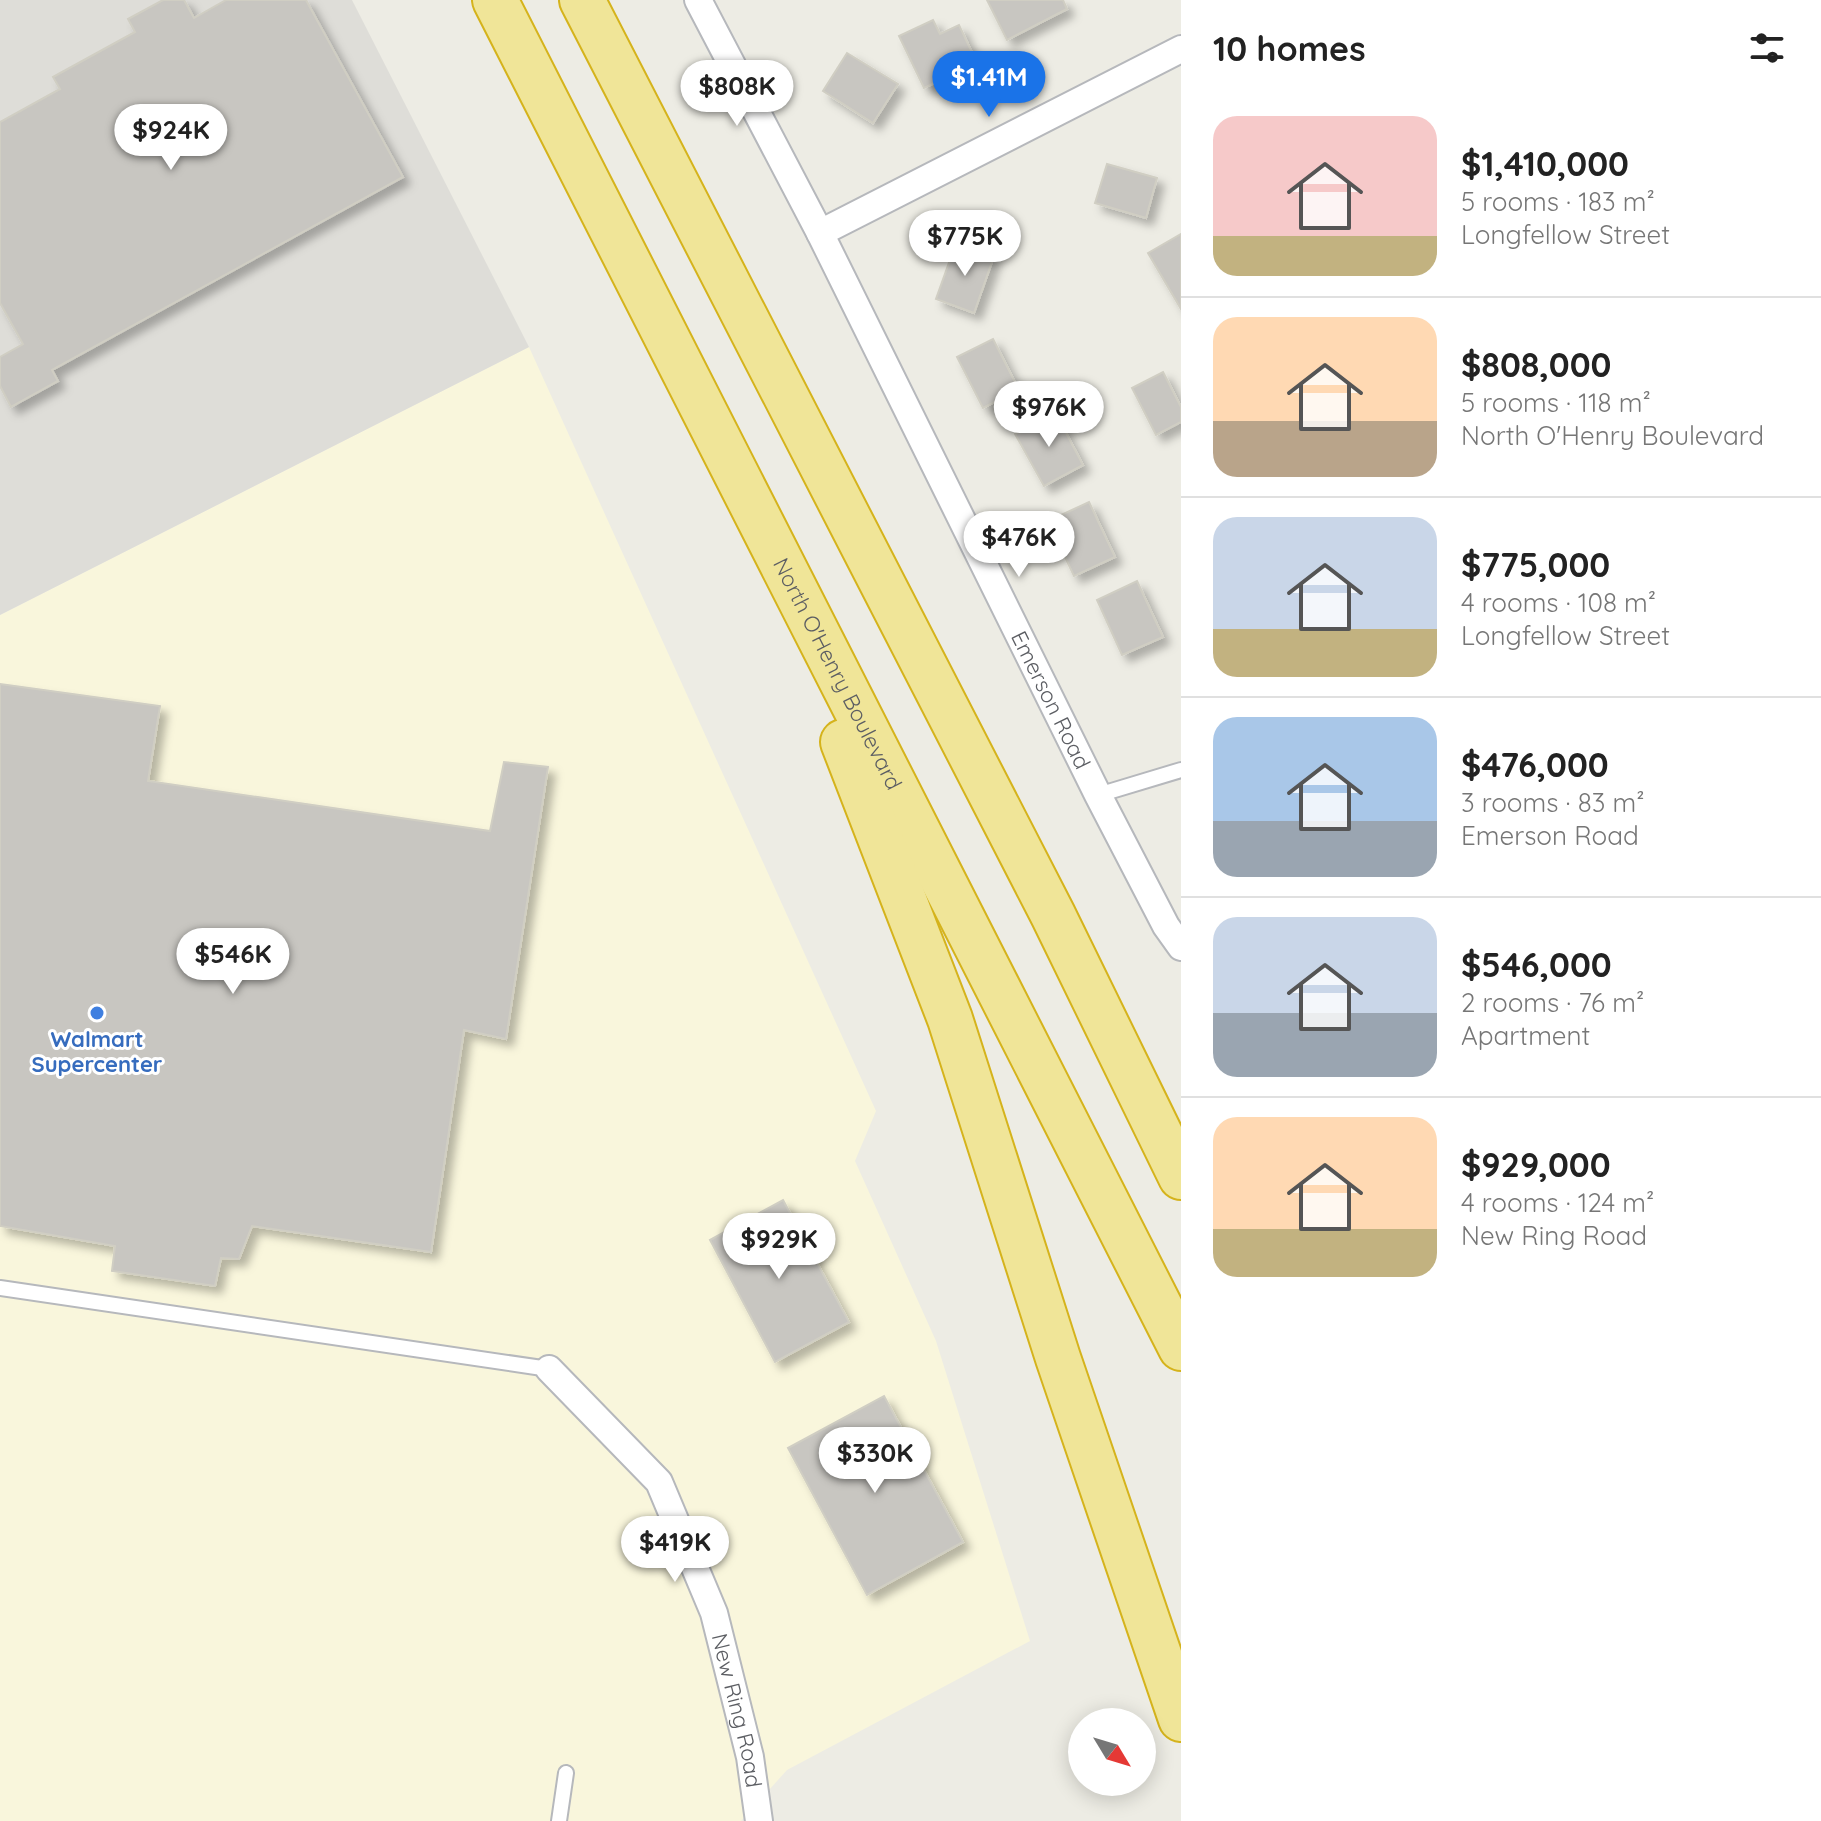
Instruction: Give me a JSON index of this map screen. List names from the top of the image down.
{
  "streets": {
    "highway": ["North O'Henry Boulevard"],
    "street": ["Emerson Road", "New Ring Road"]
  },
  "places": ["Walmart Supercenter"],
  "north": "bottom right",
  "page": {
    "heading": "10 homes",
    "price": [
      "$1.41M",
      "$808K",
      "$924K",
      "$775K",
      "$976K",
      "$476K",
      "$546K",
      "$929K",
      "$330K",
      "$419K"
    ],
    "list": [
      {
        "name": "$1,410,000",
        "note": "5 rooms · 183 m² · Longfellow Street"
      },
      {
        "name": "$808,000",
        "note": "5 rooms · 118 m² · North O'Henry Boulevard"
      },
      {
        "name": "$775,000",
        "note": "4 rooms · 108 m² · Longfellow Street"
      },
      {
        "name": "$476,000",
        "note": "3 rooms · 83 m² · Emerson Road"
      },
      {
        "name": "$546,000",
        "note": "2 rooms · 76 m² · Apartment"
      },
      {
        "name": "$929,000",
        "note": "4 rooms · 124 m² · New Ring Road"
      }
    ]
  }
}
